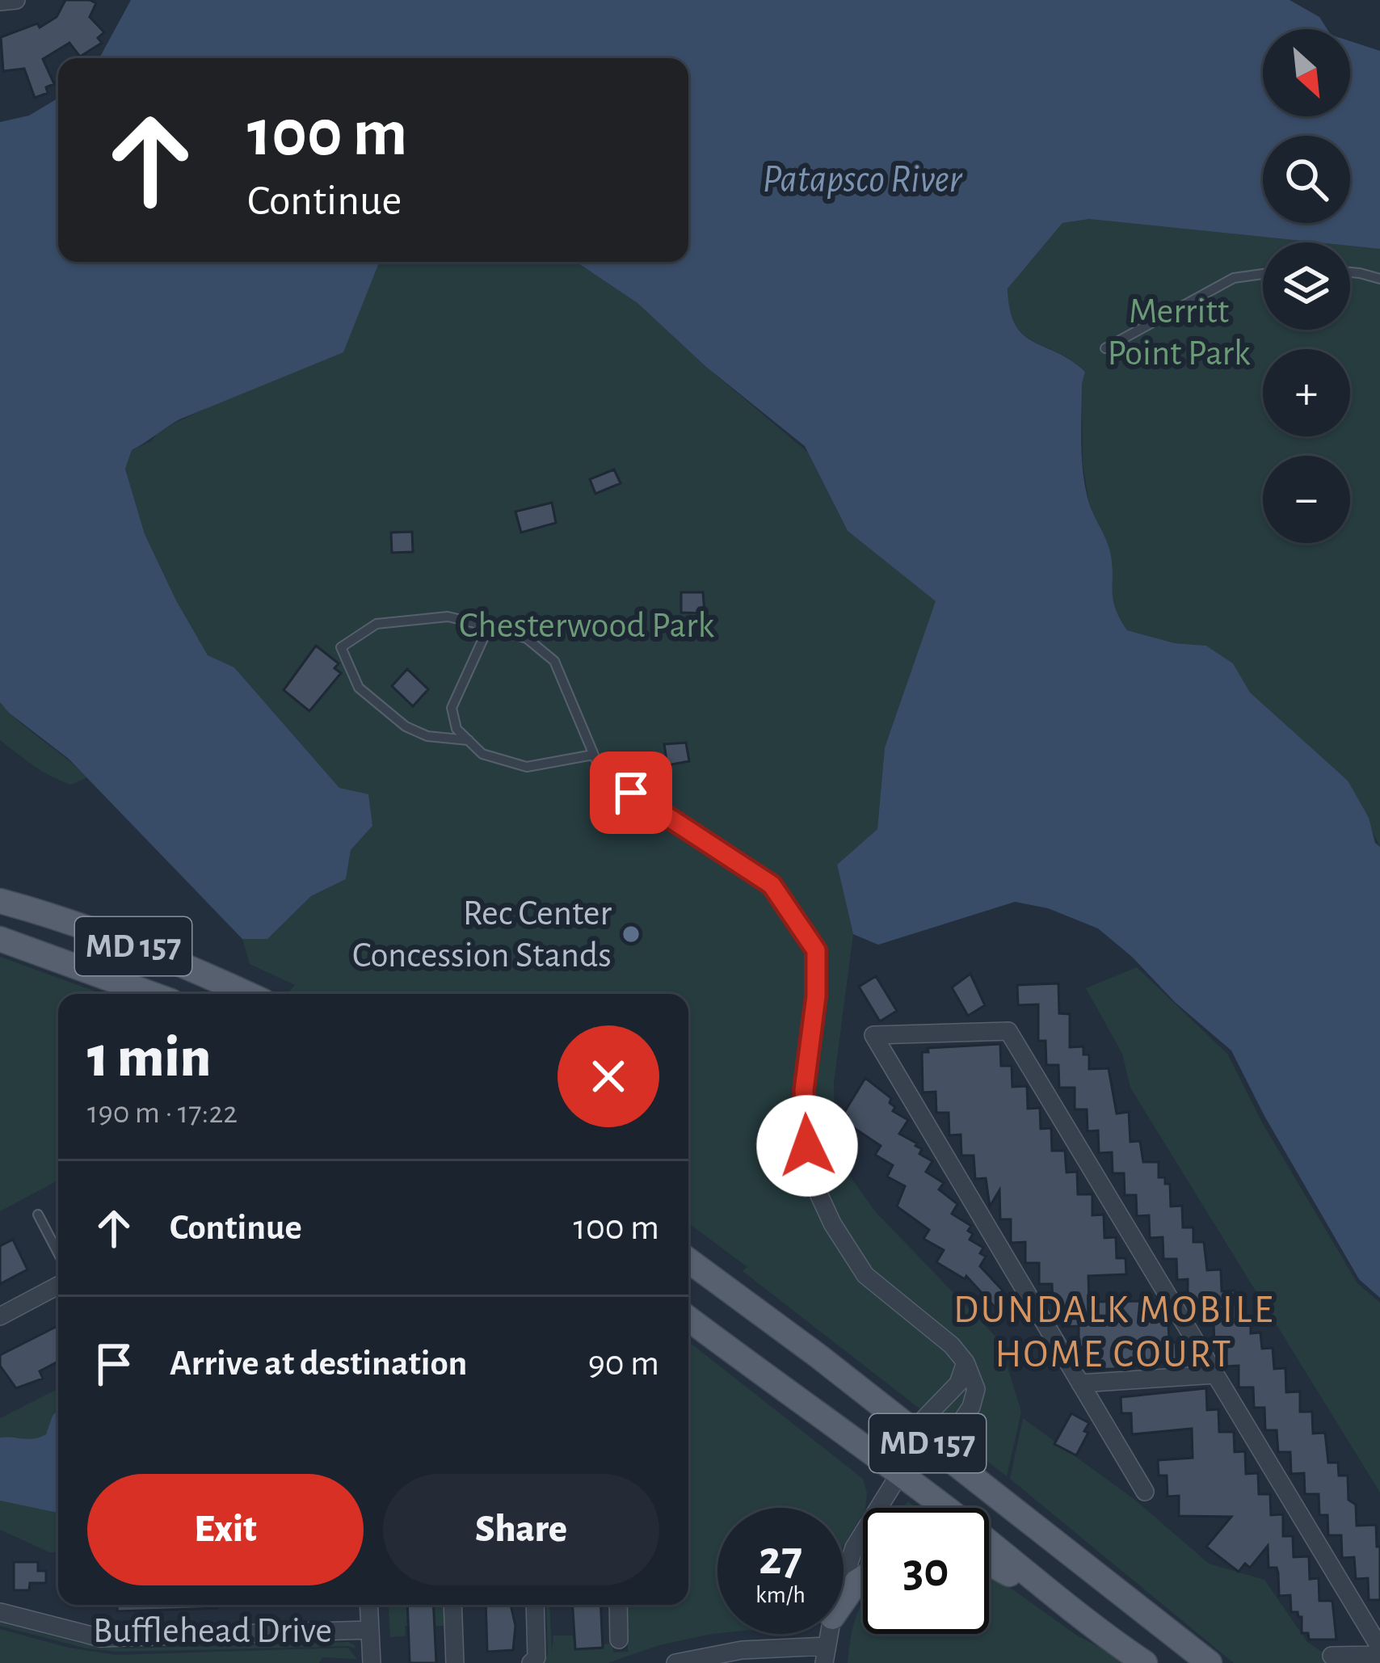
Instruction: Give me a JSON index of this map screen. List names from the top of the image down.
{
  "streets": {
    "main road": ["MD 157"],
    "street": ["Bufflehead Drive"]
  },
  "districts": ["DUNDALK MOBILE HOME COURT"],
  "water": ["Patapsco River"],
  "parks": ["Merritt Point Park", "Chesterwood Park"],
  "places": ["Rec Center Concession Stands"],
  "north": "bottom right",
  "page": {
    "map_buttons": ["+", "−"],
    "turn": ["100 m", "Continue"],
    "heading": ["1 min", "190 m · 17:22"],
    "list": [
      {
        "name": "Continue",
        "value": "100 m"
      },
      {
        "name": "Arrive at destination",
        "value": "90 m"
      }
    ],
    "buttons": ["Exit", "Share"],
    "speed": "27 km/h",
    "limit": "30"
  }
}
